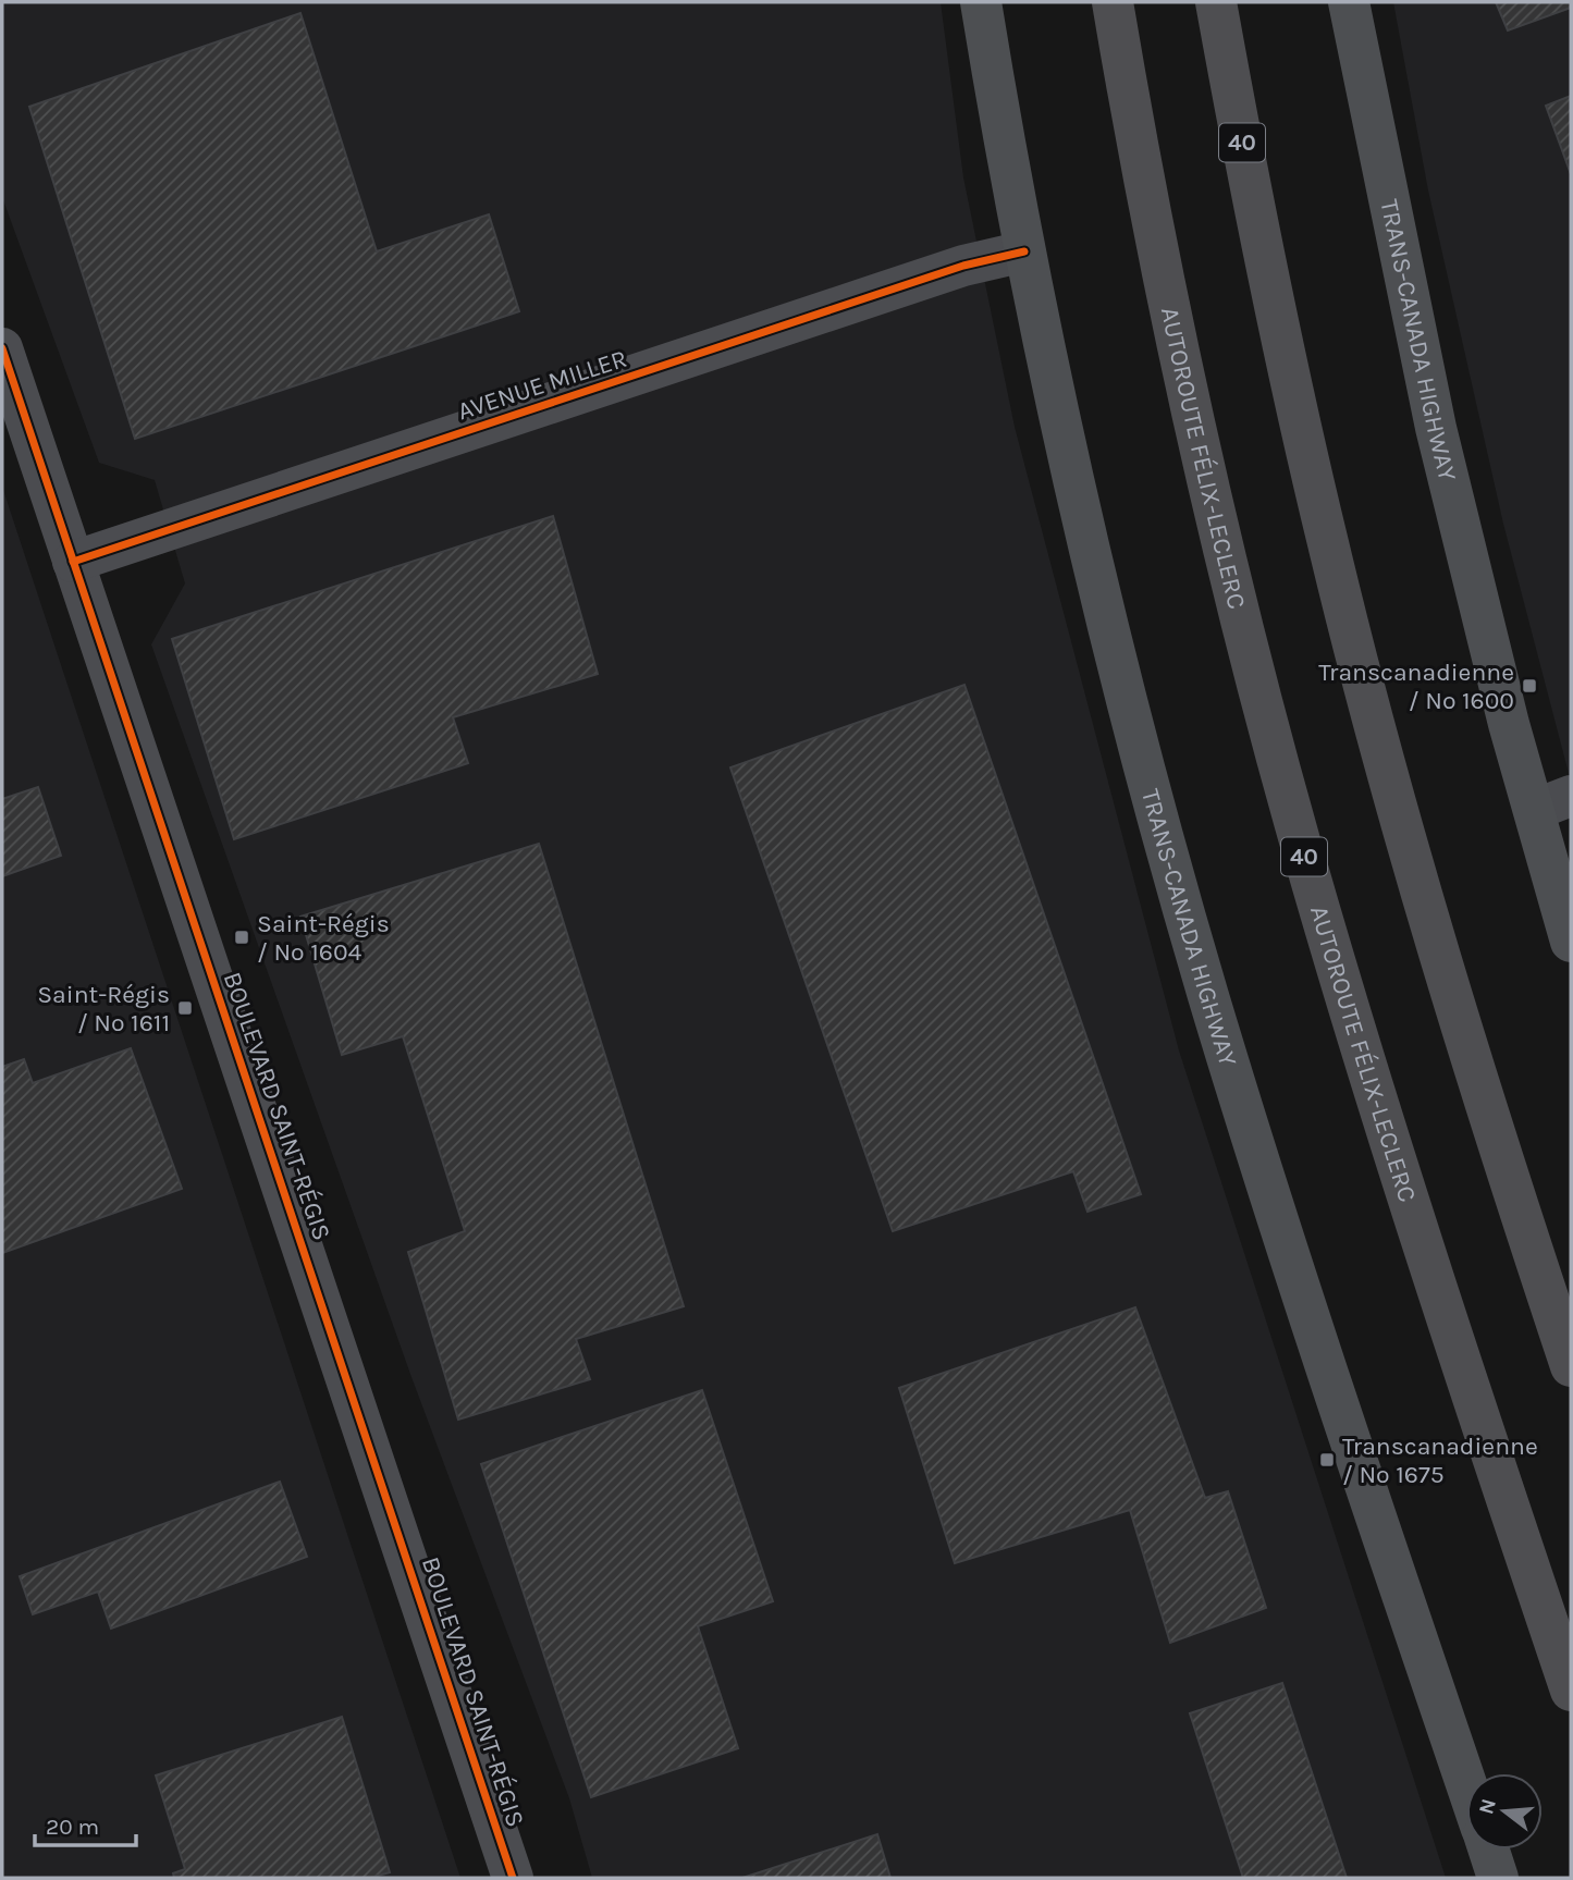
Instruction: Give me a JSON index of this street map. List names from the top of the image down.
{
  "streets": {
    "highway": ["40", "AUTOROUTE FÉLIX-LECLERC"],
    "main road": ["TRANS-CANADA HIGHWAY"],
    "street": ["AVENUE MILLER", "BOULEVARD SAINT-RÉGIS"]
  },
  "crossings": [
    ["TRANS-CANADA HIGHWAY", "AVENUE MILLER"],
    ["AVENUE MILLER", "BOULEVARD SAINT-RÉGIS"]
  ],
  "places": {
    "transit": [
      "Transcanadienne / No 1600",
      "Saint-Régis / No 1604",
      "Saint-Régis / No 1611",
      "Transcanadienne / No 1675"
    ]
  },
  "scale_bar": "20 m",
  "north": "left"
}
